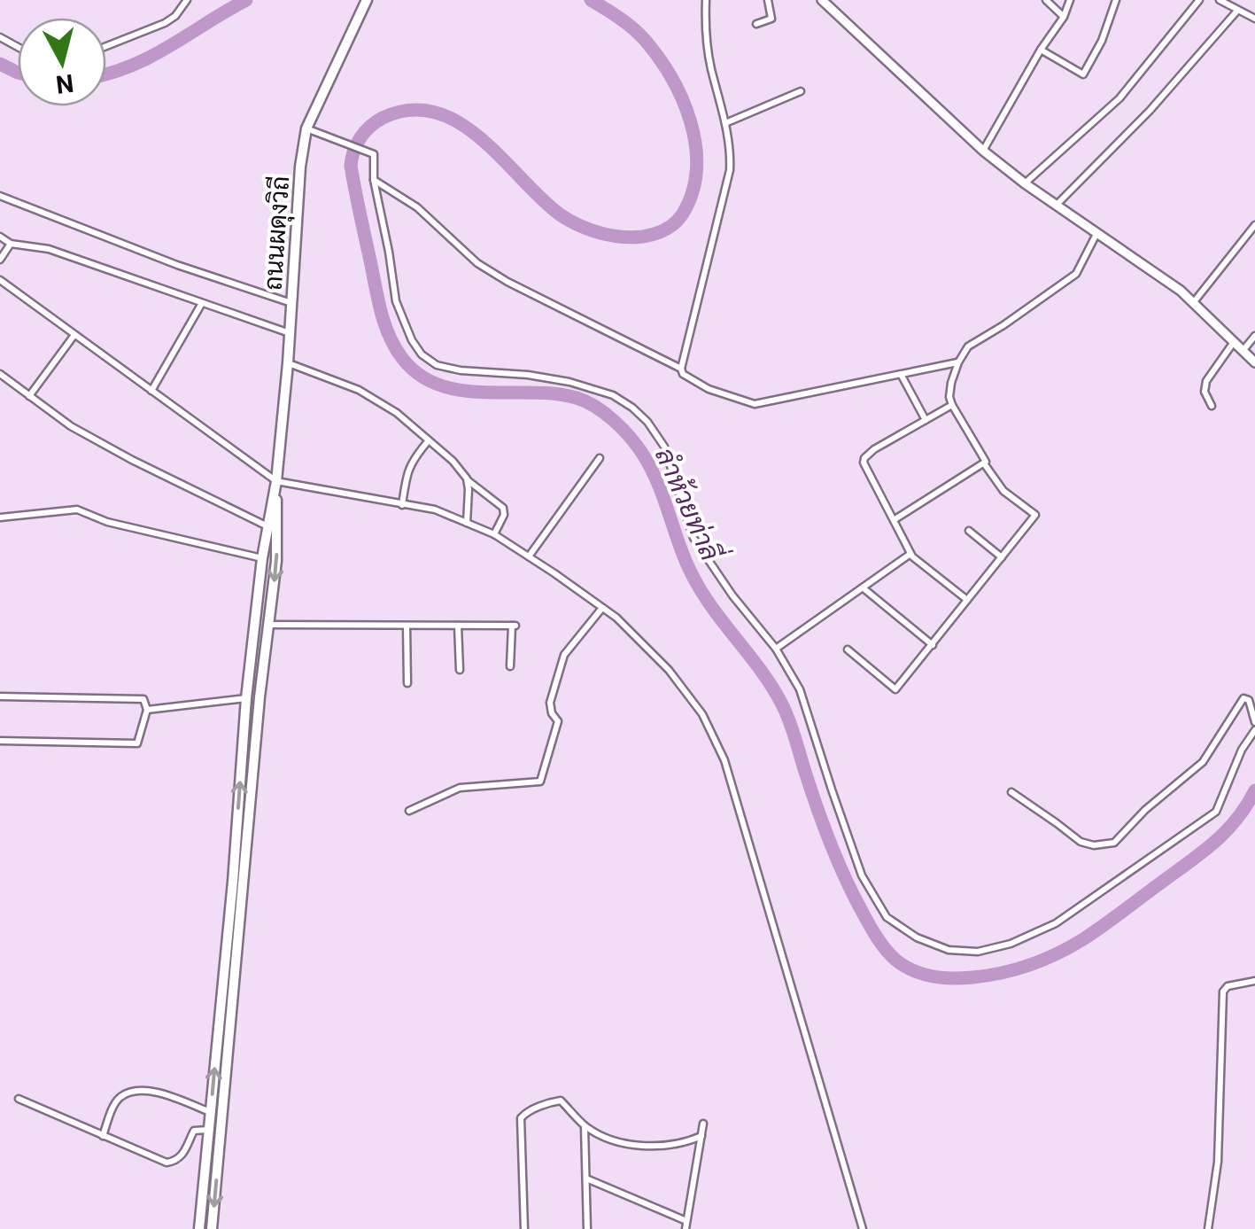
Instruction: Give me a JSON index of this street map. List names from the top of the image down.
{
  "streets": {
    "main road": ["ถนนผดุงวิถี"]
  },
  "water": ["ลำห้วยท่าลี่"],
  "north": "bottom"
}
